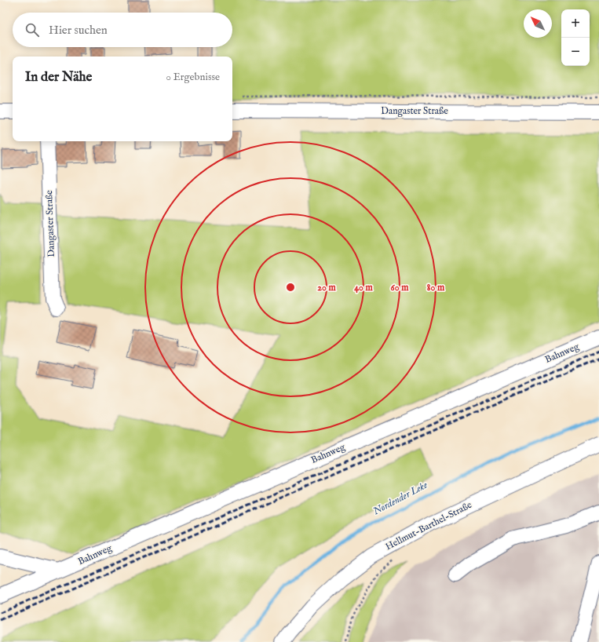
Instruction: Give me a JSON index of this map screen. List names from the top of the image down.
{
  "streets": {
    "street": ["Dangaster Straße", "Bahnweg", "Hellmut-Barthel-Straße"]
  },
  "water": ["Nordender Leke"],
  "north": "top left",
  "page": {
    "map_buttons": ["+", "−"],
    "search": "Hier suchen",
    "heading": ["In der Nähe", "0 Ergebnisse"]
  },
  "rings": [
    "20 m",
    "40 m",
    "60 m",
    "80 m"
  ]
}
